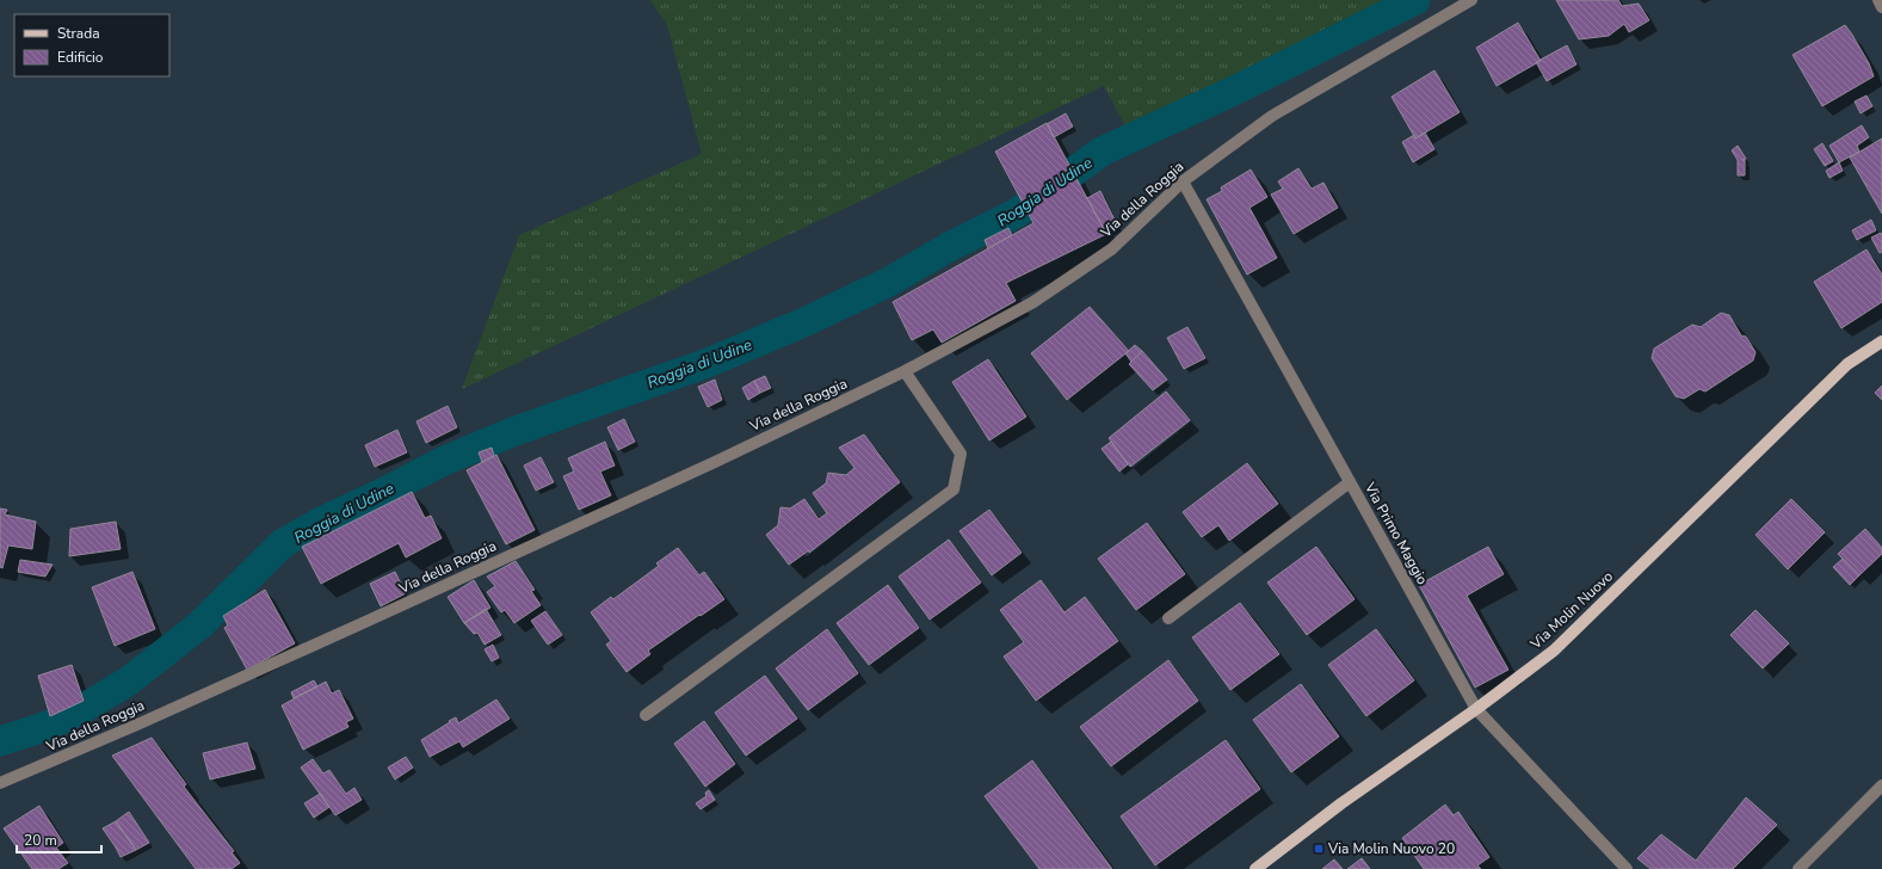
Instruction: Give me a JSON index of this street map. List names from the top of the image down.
{
  "streets": {
    "main road": ["Via Molin Nuovo"],
    "street": ["Via della Roggia", "Via Primo Maggio"]
  },
  "crossings": [
    ["Via della Roggia", "Via Primo Maggio"],
    ["Via Primo Maggio", "Via Molin Nuovo"]
  ],
  "water": ["Roggia di Udine"],
  "places": {
    "transit": ["Via Molin Nuovo 20"]
  },
  "legend": ["Strada", "Edificio"],
  "scale_bar": "20 m"
}
